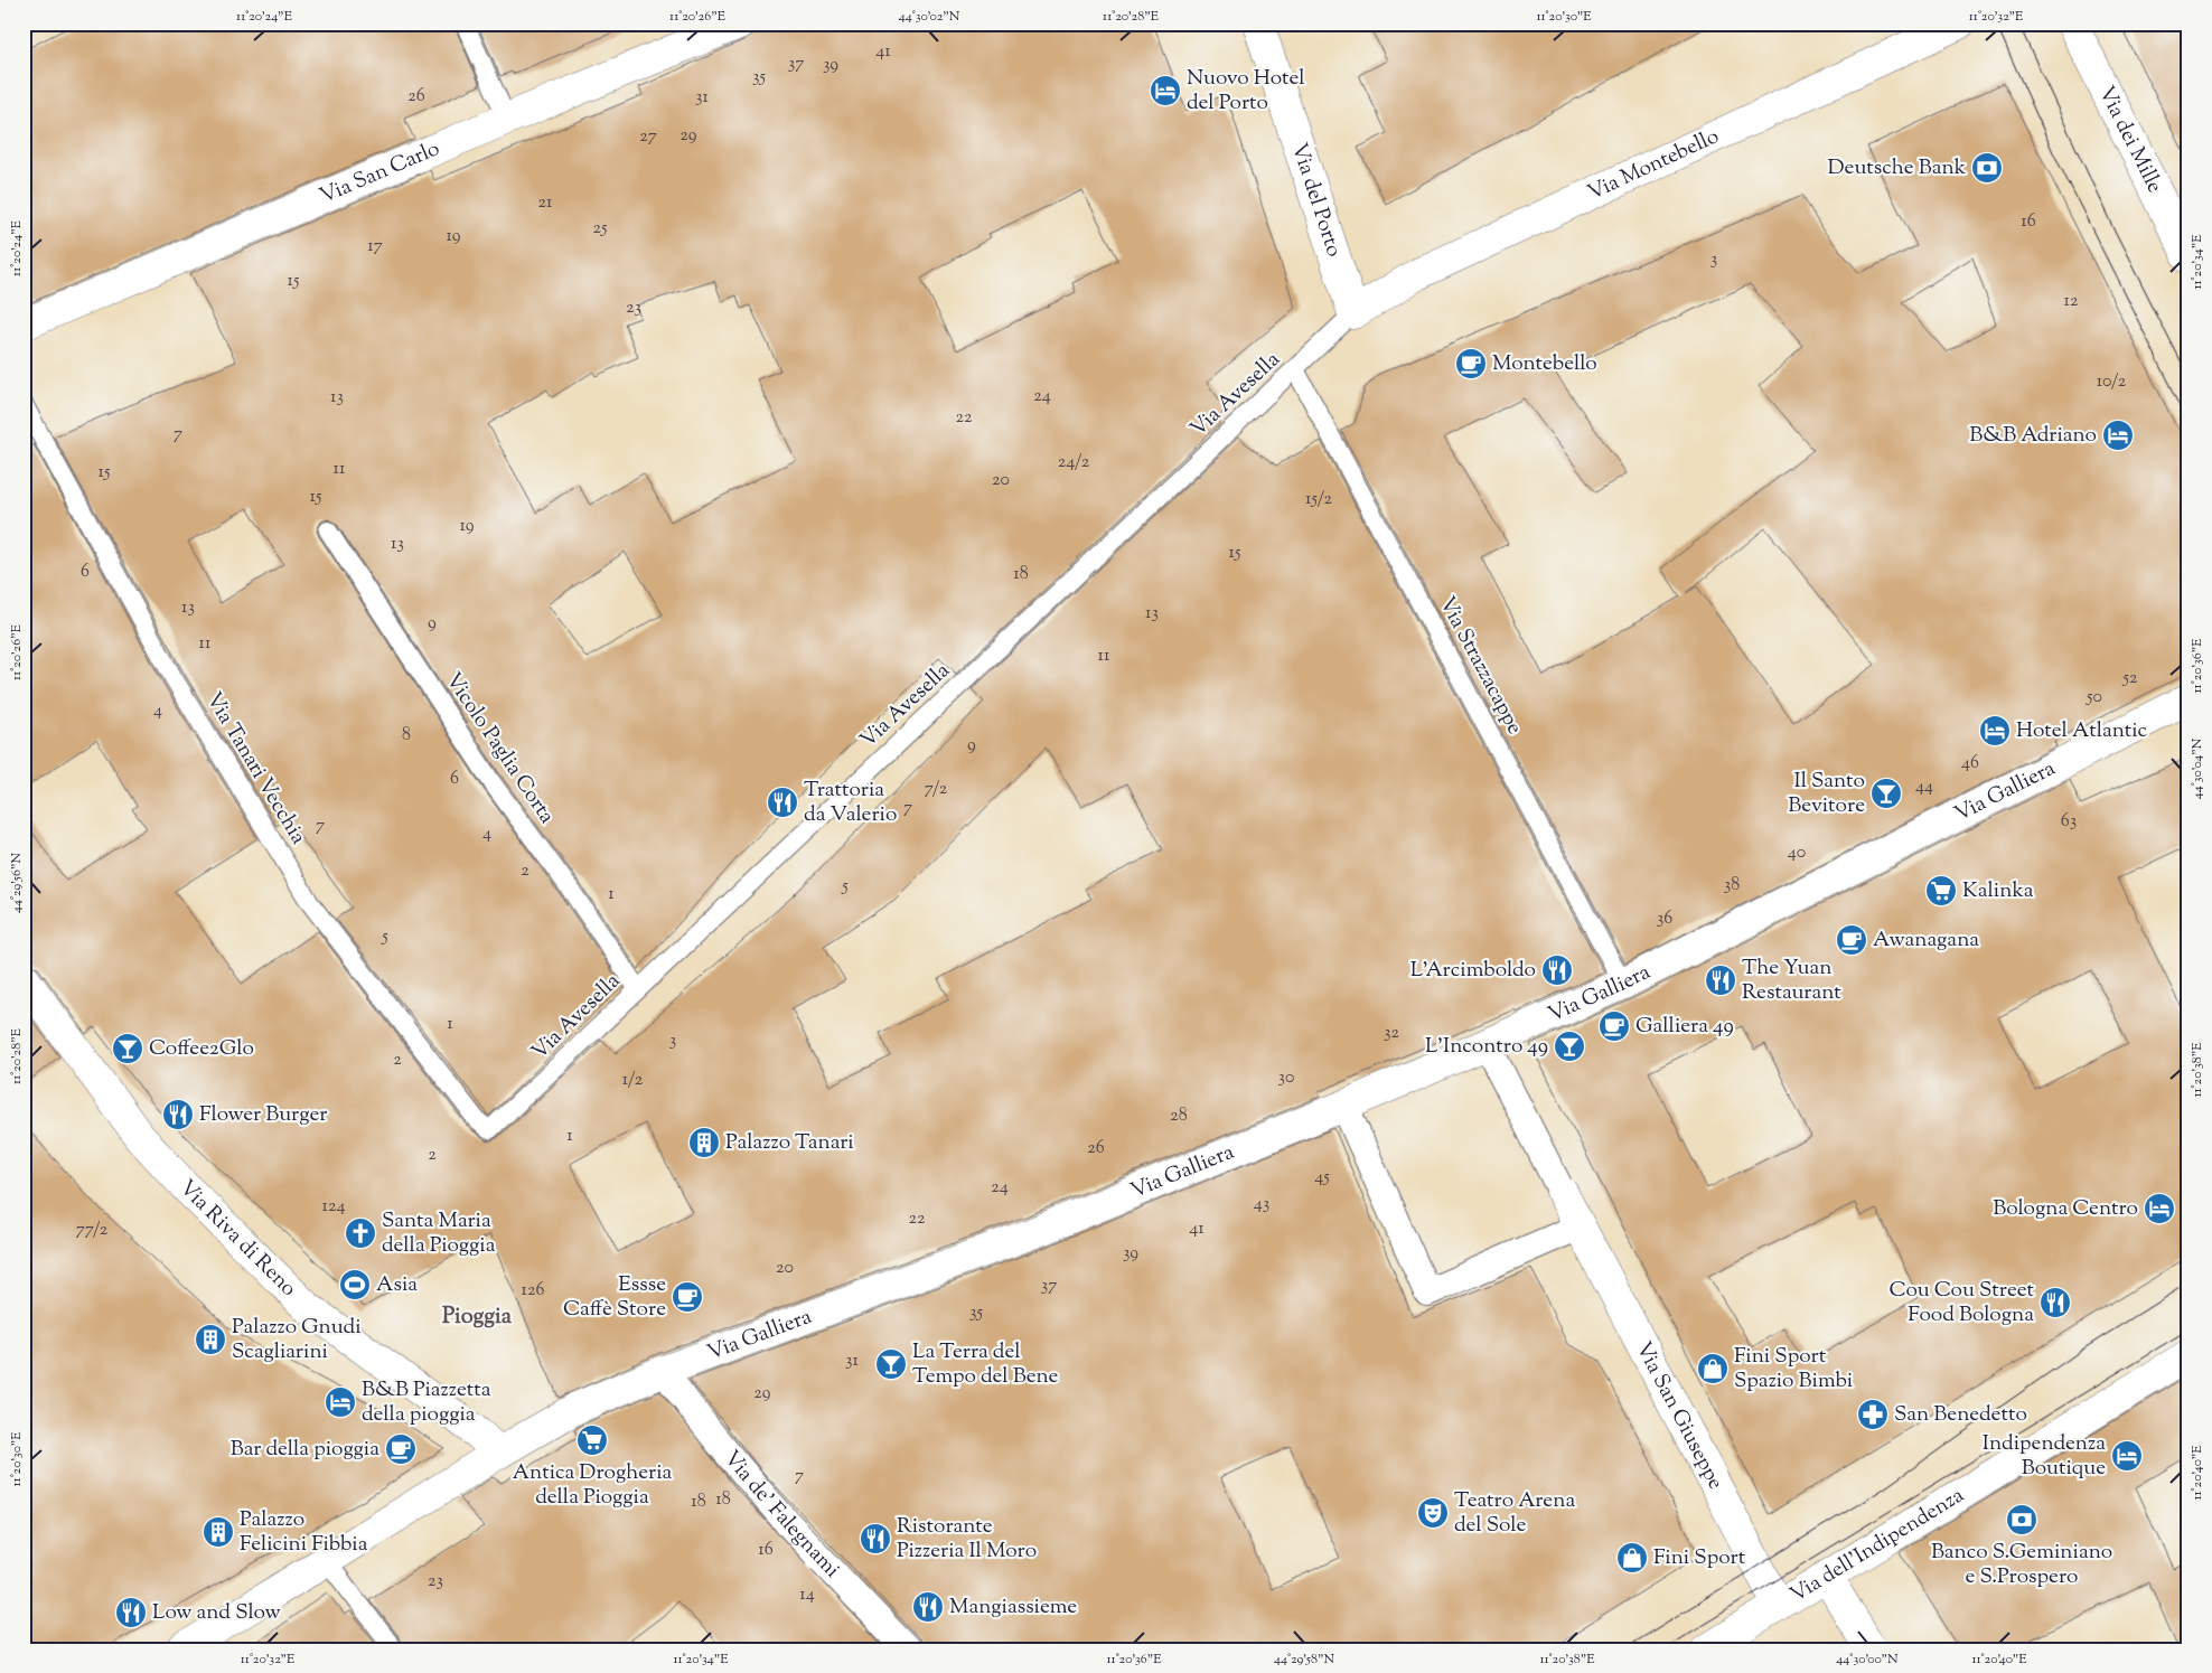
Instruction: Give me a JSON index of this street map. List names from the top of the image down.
{
  "streets": {
    "street": [
      "Via dei Mille",
      "Via Montebello",
      "Via San Carlo",
      "Via del Porto",
      "Via Galliera",
      "Via Riva di Reno",
      "Via San Giuseppe",
      "Via de' Falegnami",
      "Via dell'Indipendenza"
    ],
    "lane": [
      "Via Avesella",
      "Via Strazzacappe",
      "Vicolo Paglia Corta",
      "Via Tanari Vecchia"
    ]
  },
  "crossings": [
    ["Via Montebello", "Via del Porto"],
    ["Via Montebello", "Via Avesella"],
    ["Via del Porto", "Via Avesella"],
    ["Via Avesella", "Via Strazzacappe"],
    ["Via Avesella", "Vicolo Paglia Corta"],
    ["Via Avesella", "Via Tanari Vecchia"],
    ["Via Strazzacappe", "Via Galliera"],
    ["Via Galliera", "Via Riva di Reno"],
    ["Via Galliera", "Via San Giuseppe"],
    ["Via Galliera", "Via de' Falegnami"],
    ["Via San Giuseppe", "Via dell'Indipendenza"]
  ],
  "districts": ["Pioggia"],
  "places": {
    "hotel": [
      "Nuovo Hotel del Porto",
      "B&B Adriano",
      "Hotel Atlantic",
      "Bologna Centro",
      "B&B Piazzetta della pioggia",
      "Indipendenza Boutique"
    ],
    "bank": ["Deutsche Bank", "Banco S.Geminiano e S.Prospero"],
    "cafe": [
      "Montebello",
      "Awanagana",
      "Galliera 49",
      "Essse Caffè Store",
      "Bar della pioggia"
    ],
    "bar": [
      "Il Santo Bevitore",
      "L’Incontro 49",
      "Coffee2Glo",
      "La Terra del Tempo del Bene"
    ],
    "restaurant": [
      "Trattoria da Valerio",
      "L'Arcimboldo",
      "The Yuan Restaurant",
      "Flower Burger",
      "Cou Cou Street Food Bologna",
      "Ristorante Pizzeria Il Moro",
      "Mangiassieme",
      "Low and Slow"
    ],
    "supermarket": ["Kalinka", "Antica Drogheria della Pioggia"],
    "building": ["Palazzo Tanari", "Palazzo Gnudi Scagliarini", "Palazzo Felicini Fibbia"],
    "church": ["Santa Maria della Pioggia"],
    "sports": ["Asia"],
    "shop": ["Fini Sport Spazio Bimbi", "Fini Sport"],
    "pharmacy": ["San Benedetto"],
    "theatre": ["Teatro Arena del Sole"]
  },
  "house_numbers": [
    "41",
    "37",
    "39",
    "35",
    "26",
    "31",
    "29",
    "27",
    "21",
    "16",
    "25",
    "19",
    "17",
    "3",
    "15",
    "12",
    "23",
    "10/2",
    "24",
    "13",
    "22",
    "7",
    "24/2",
    "11",
    "15",
    "20",
    "15",
    "15/2",
    "19",
    "13",
    "15",
    "6",
    "18",
    "13",
    "13",
    "9",
    "11",
    "11",
    "52",
    "50",
    "4",
    "8",
    "9",
    "46",
    "6",
    "44",
    "7/2",
    "7",
    "63",
    "7",
    "4",
    "40",
    "2",
    "38",
    "5",
    "1",
    "36",
    "5",
    "1",
    "32",
    "3",
    "2",
    "30",
    "1/2",
    "28",
    "1",
    "26",
    "2",
    "45",
    "24",
    "43",
    "124",
    "22",
    "41",
    "77/2",
    "39",
    "20",
    "37",
    "126",
    "35",
    "31",
    "29",
    "7",
    "18",
    "18",
    "16",
    "23",
    "14"
  ],
  "coordinates": [
    "11°20'24\"E",
    "11°20'26\"E",
    "44°30'02\"N",
    "11°20'28\"E",
    "11°20'30\"E",
    "11°20'32\"E",
    "11°20'34\"E",
    "11°20'36\"E",
    "44°30'04\"N",
    "44°29'56\"N",
    "11°20'38\"E",
    "11°20'40\"E",
    "44°29'58\"N",
    "44°30'00\"N"
  ]
}
